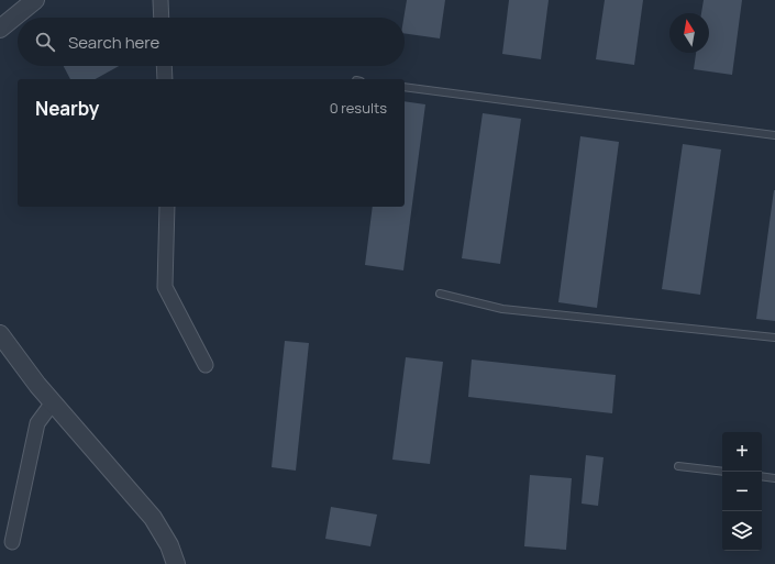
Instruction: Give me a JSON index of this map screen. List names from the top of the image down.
{
  "north": "top",
  "page": {
    "search": "Search here",
    "heading": ["Nearby", "0 results"],
    "map_buttons": ["+", "−"]
  }
}
